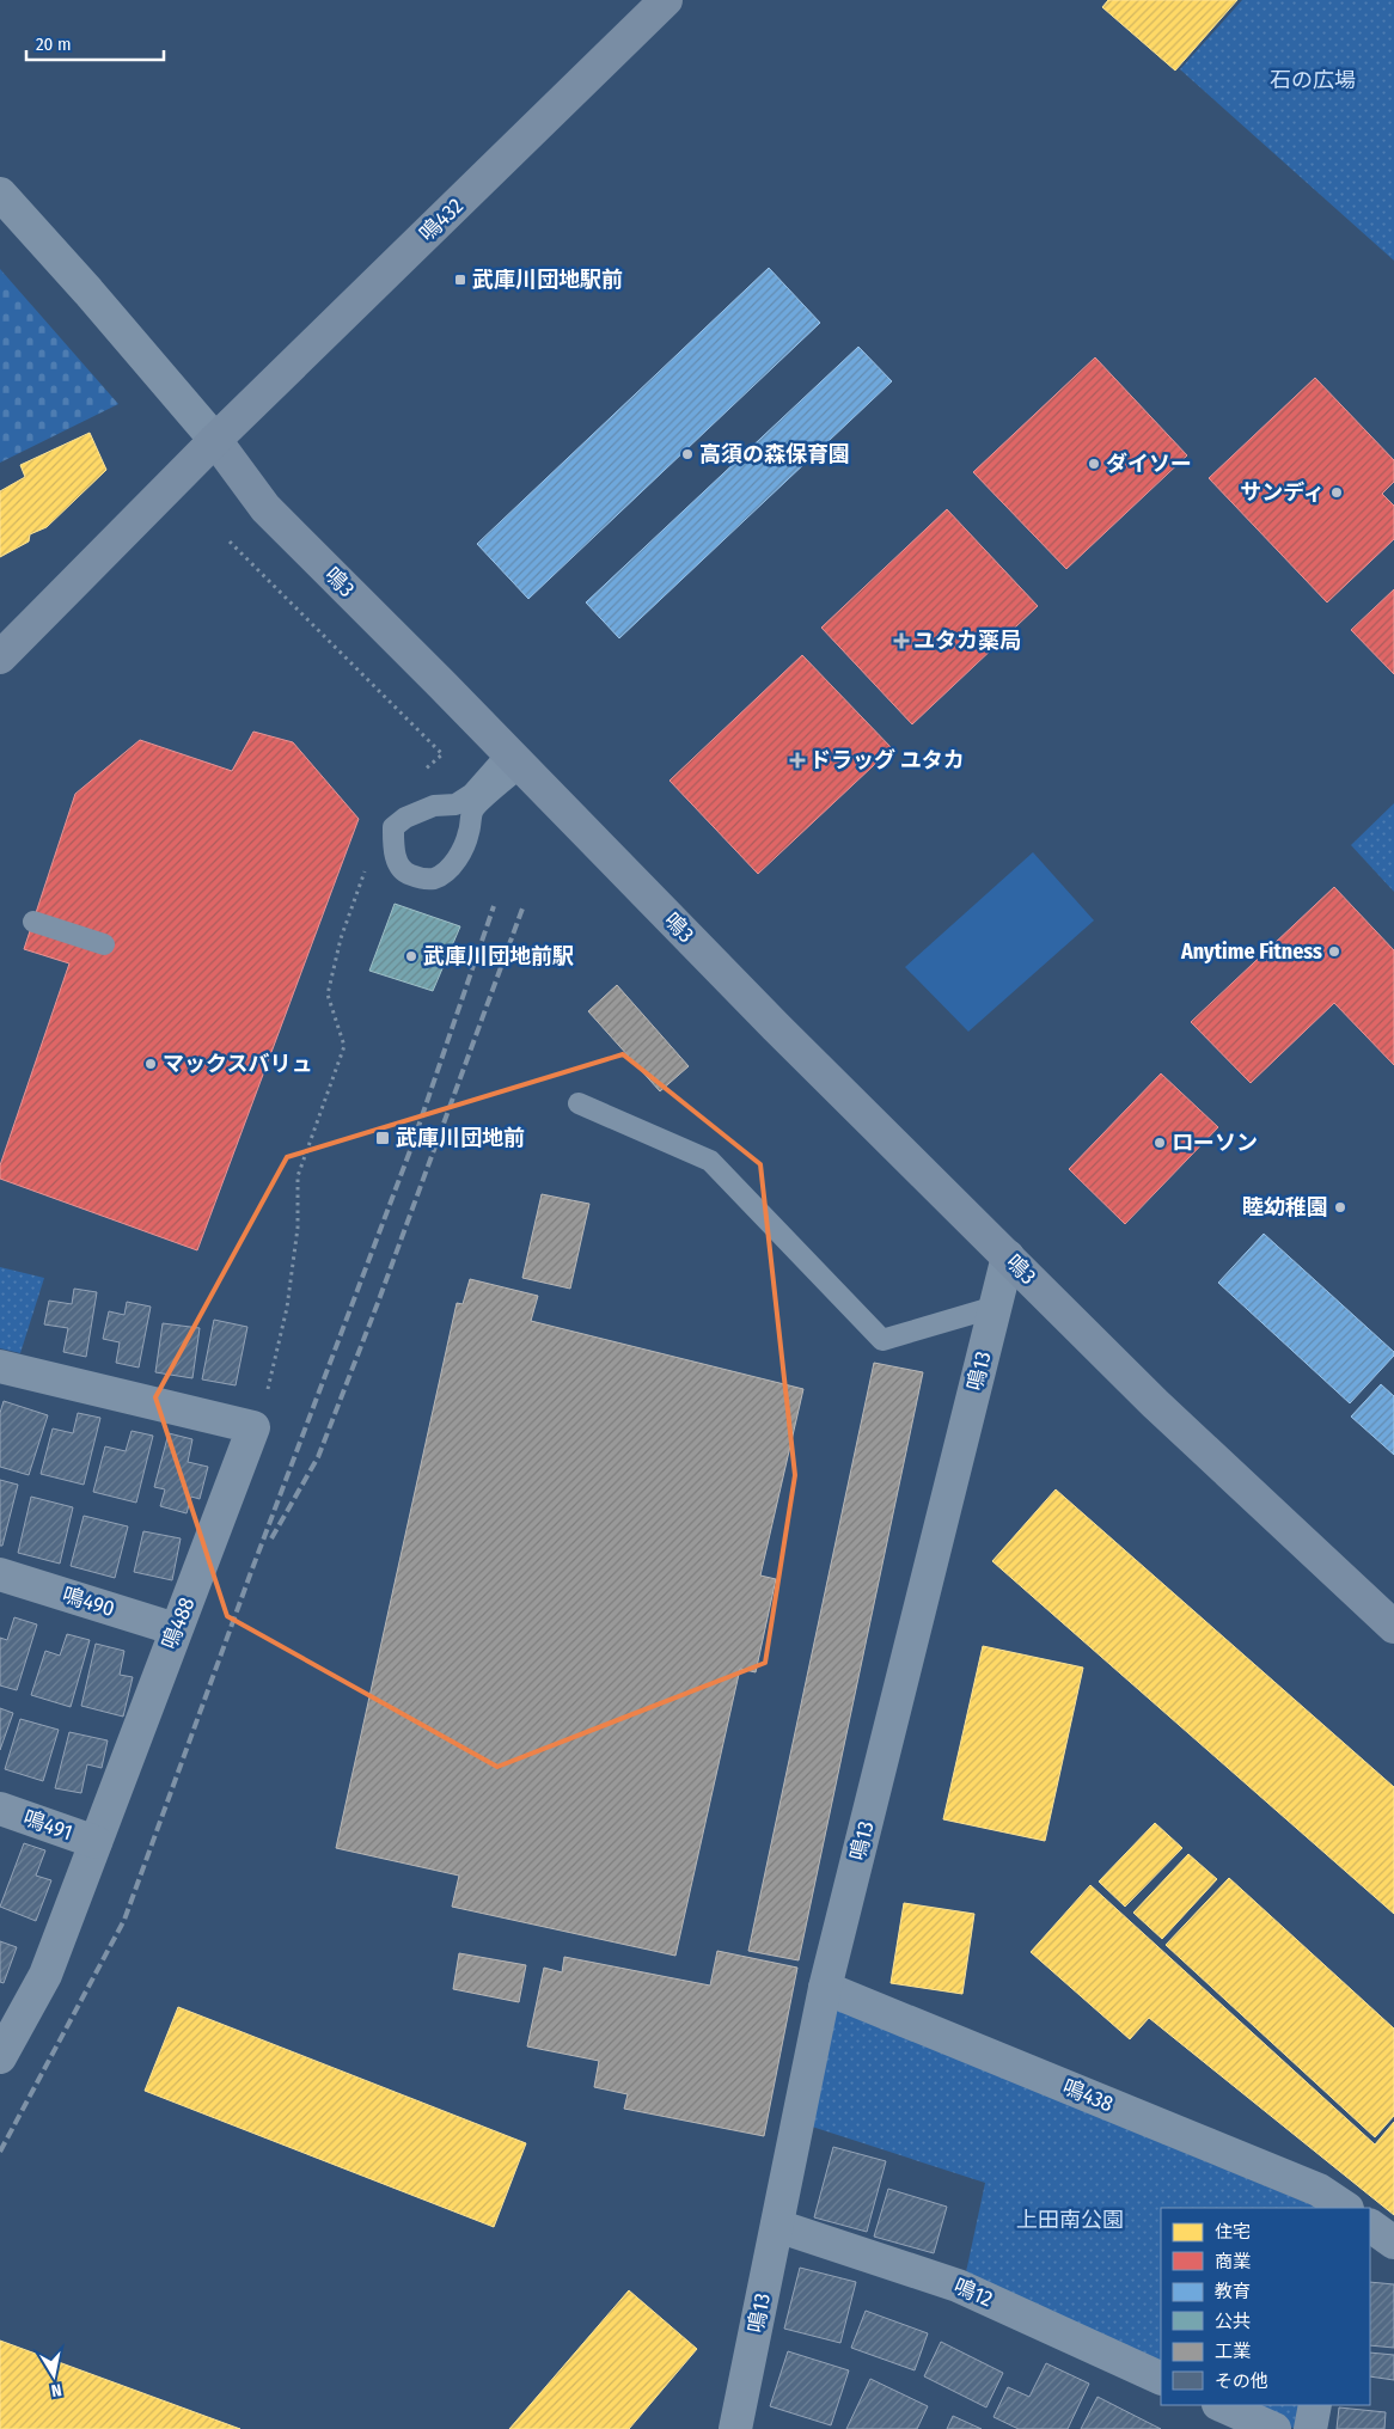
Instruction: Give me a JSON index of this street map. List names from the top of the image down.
{
  "streets": {
    "street": [
      "鳴432",
      "鳴3",
      "鳴13",
      "鳴490",
      "鳴488",
      "鳴491",
      "鳴438",
      "鳴12"
    ]
  },
  "crossings": [
    ["鳴432", "鳴3"],
    ["鳴3", "鳴13"],
    ["鳴13", "鳴438"],
    ["鳴13", "鳴12"],
    ["鳴490", "鳴488"],
    ["鳴488", "鳴491"]
  ],
  "parks": ["石の広場", "上田南公園"],
  "places": {
    "transit": ["武庫川団地駅前", "武庫川団地前"],
    "other": [
      "高須の森保育園",
      "ダイソー",
      "サンディ",
      "Anytime Fitness",
      "武庫川団地前駅",
      "マックスバリュ",
      "ローソン",
      "睦幼稚園"
    ],
    "health": ["ユタカ薬局", "ドラッグ ユタカ"]
  },
  "legend": [
    "住宅",
    "商業",
    "教育",
    "公共",
    "工業",
    "その他"
  ],
  "scale_bar": "20 m",
  "north": "bottom"
}
